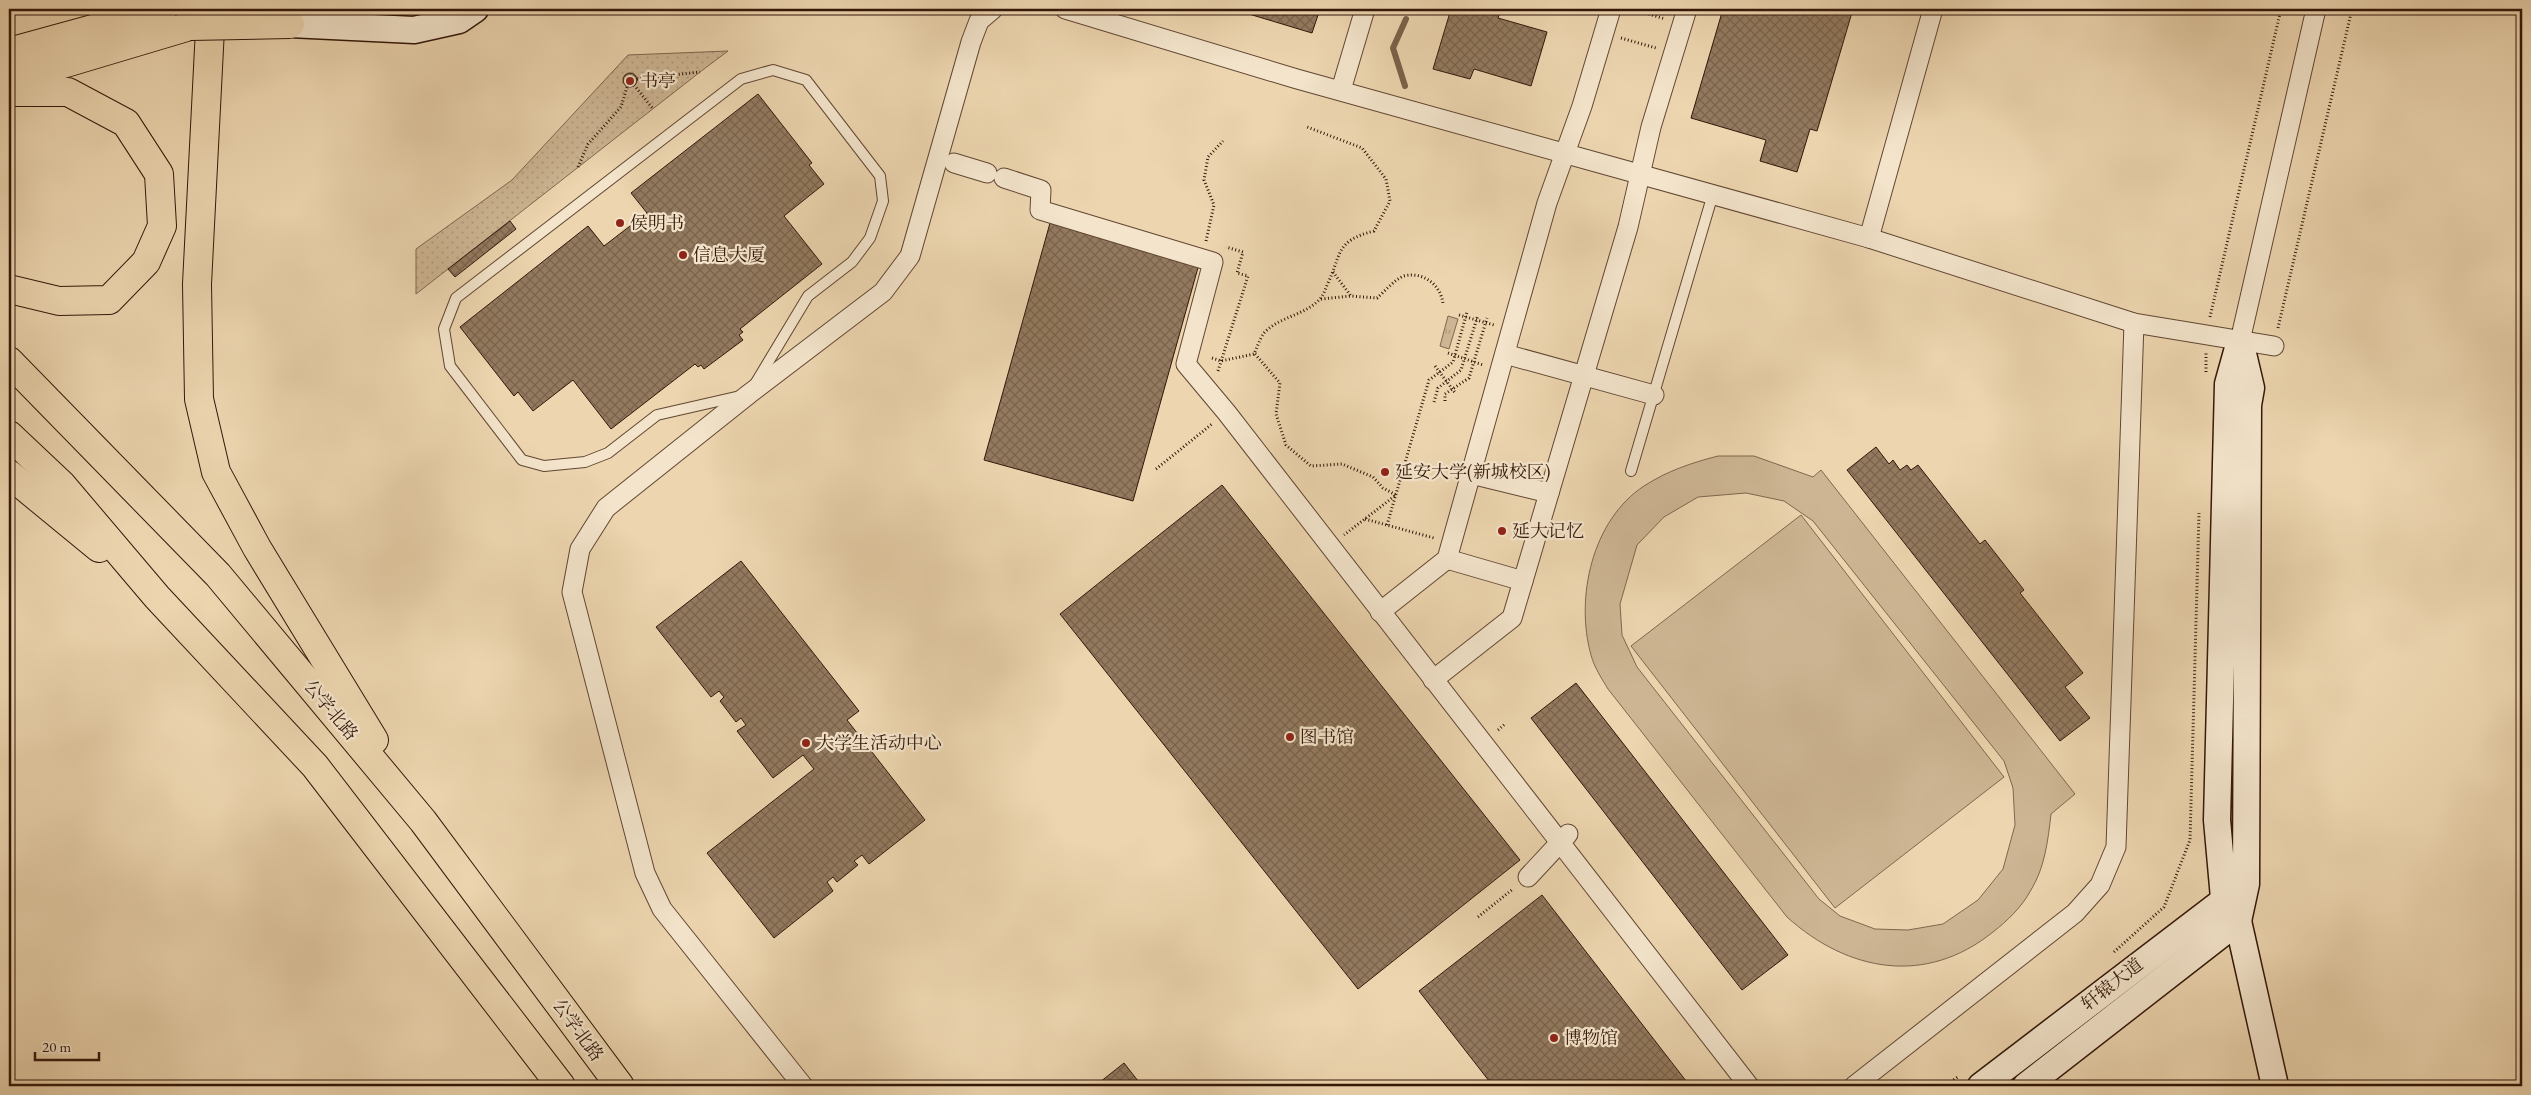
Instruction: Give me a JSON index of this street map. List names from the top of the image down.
{
  "streets": {
    "main road": ["公学北路"],
    "street": ["轩辕大道"]
  },
  "places": [
    "书亭",
    "侯明书",
    "信息大厦",
    "延安大学(新城校区)",
    "延大记忆",
    "图书馆",
    "大学生活动中心",
    "博物馆"
  ],
  "scale_bar": "20 m"
}
